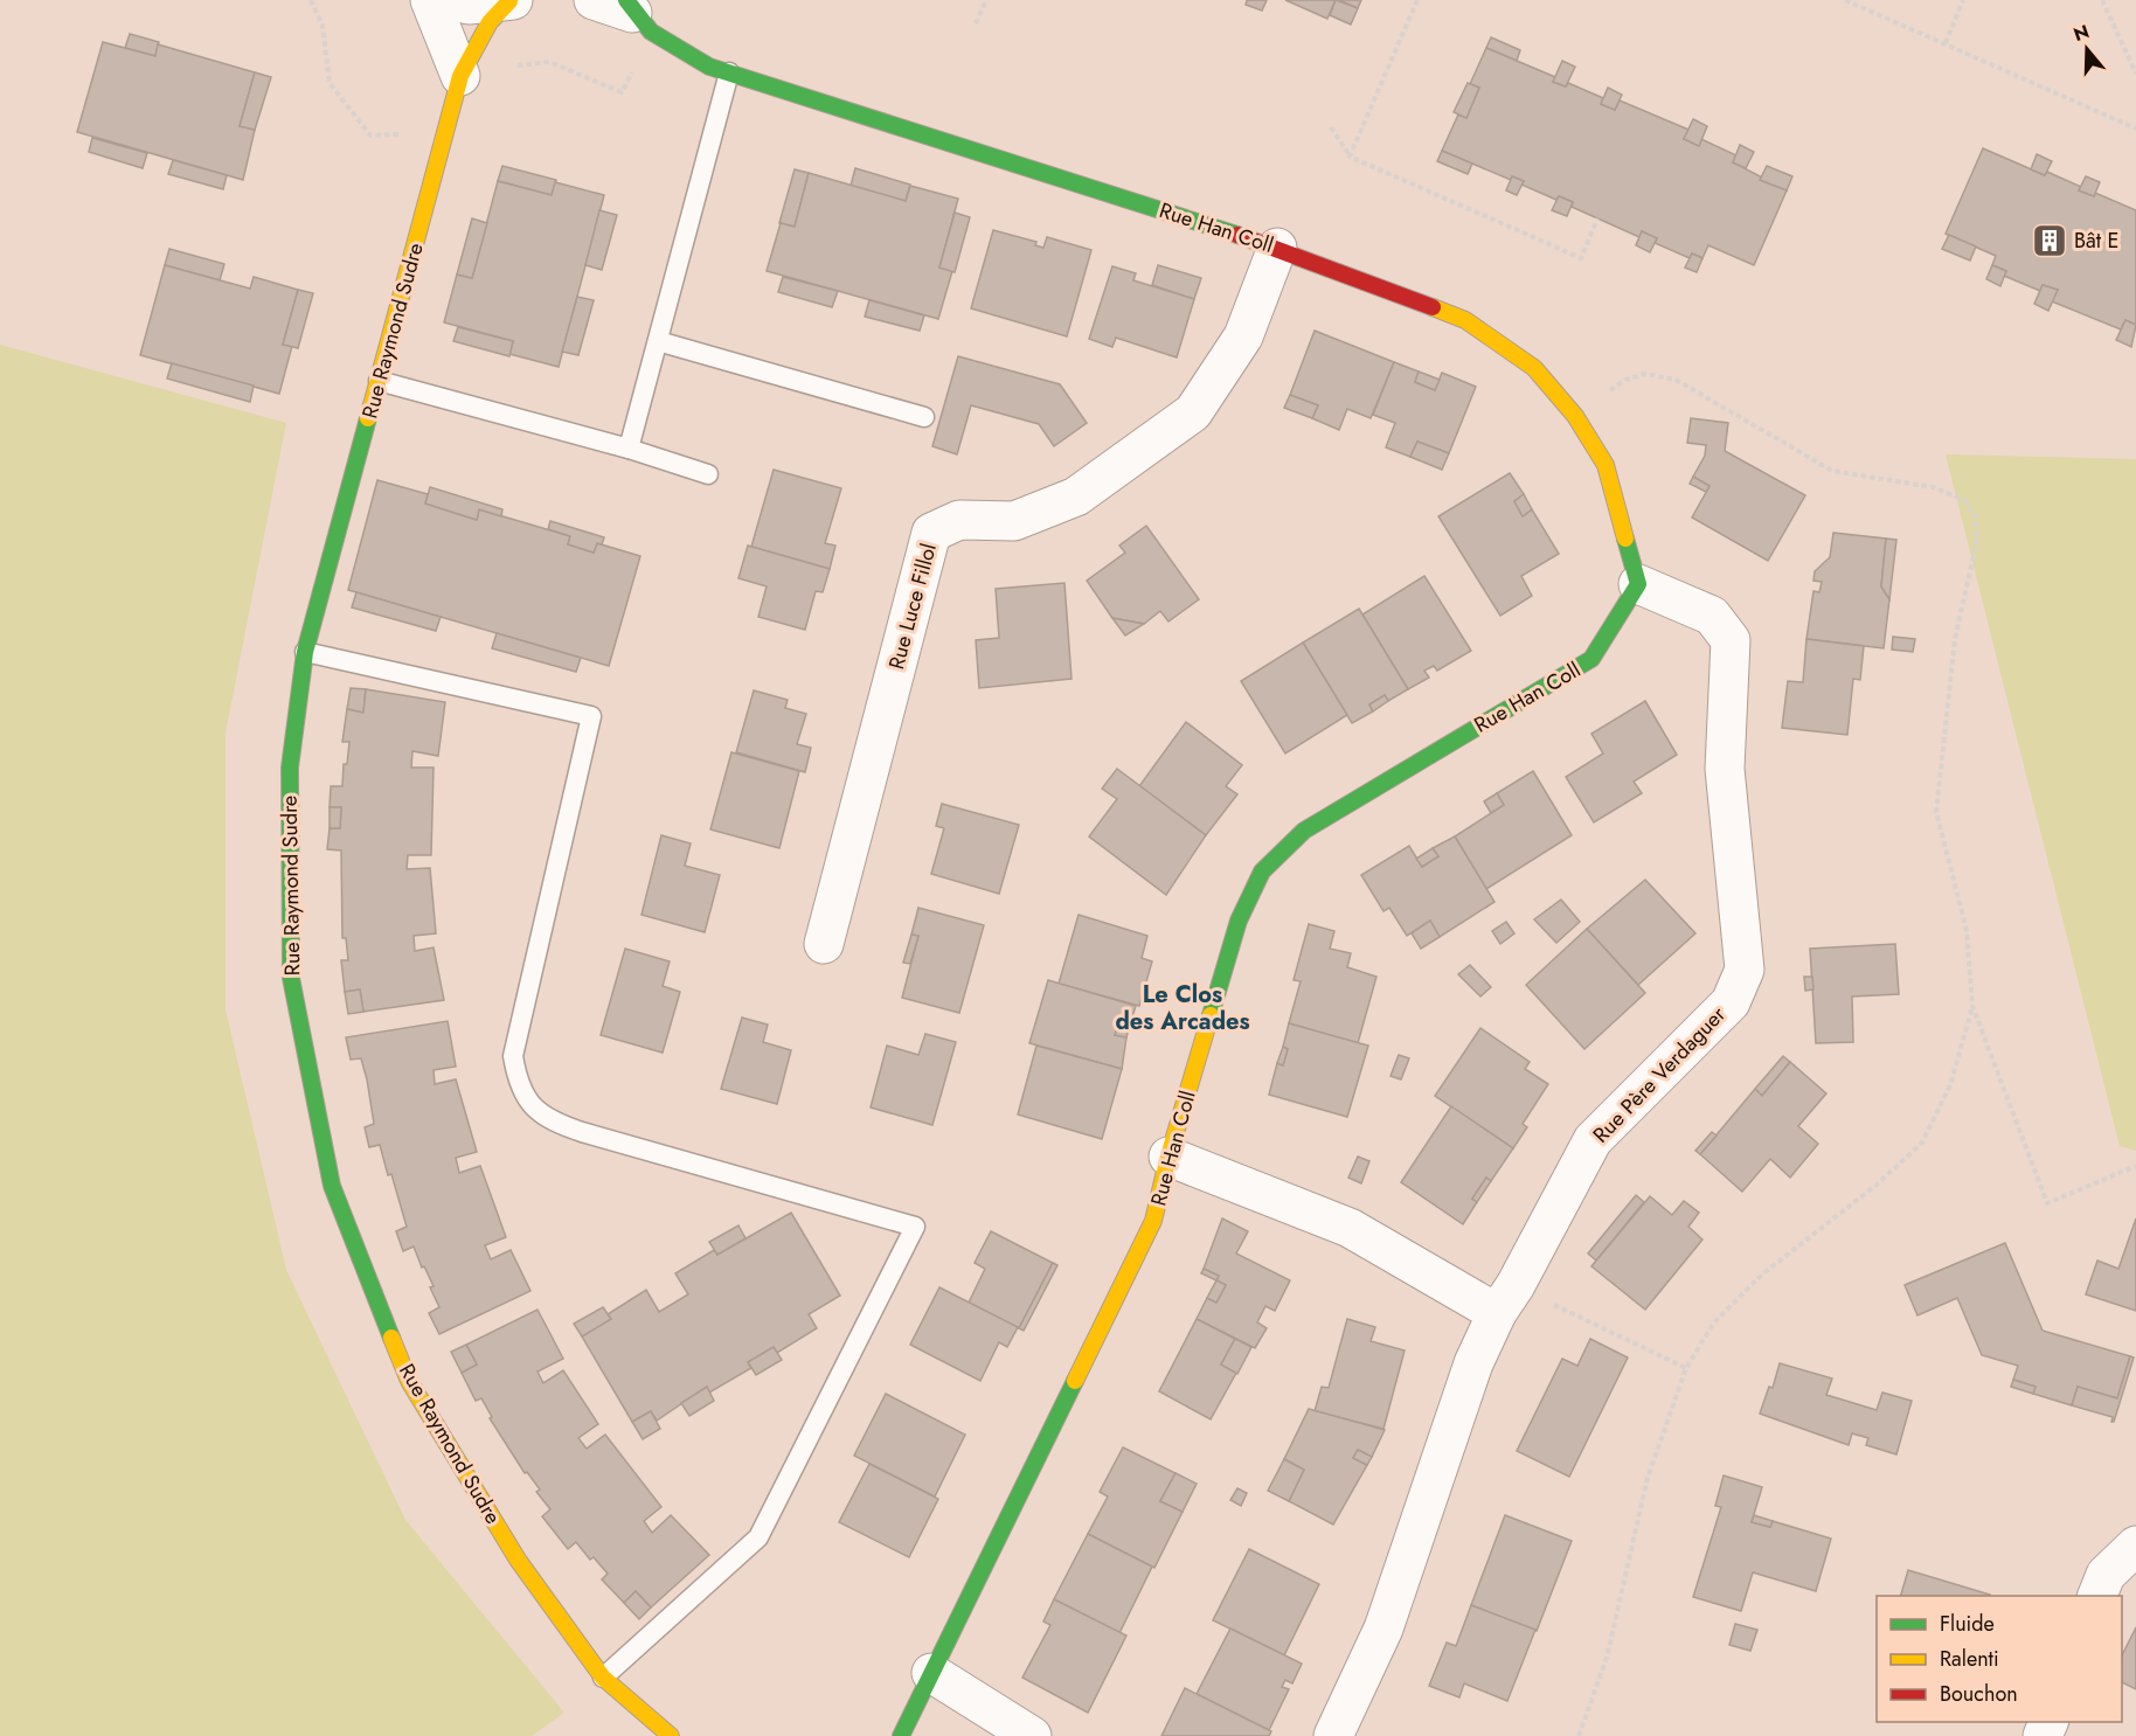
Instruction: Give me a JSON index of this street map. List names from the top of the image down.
{
  "streets": {
    "street": [
      "Rue Han Coll",
      "Rue Raymond Sudre",
      "Rue Luce Fillol",
      "Rue Père Verdaguer"
    ]
  },
  "crossings": [
    ["Rue Han Coll", "Rue Luce Fillol"],
    ["Rue Han Coll", "Rue Père Verdaguer"]
  ],
  "districts": ["Le Clos des Arcades"],
  "places": {
    "building": ["Bât E"]
  },
  "legend": ["Fluide", "Ralenti", "Bouchon"],
  "north": "top"
}
